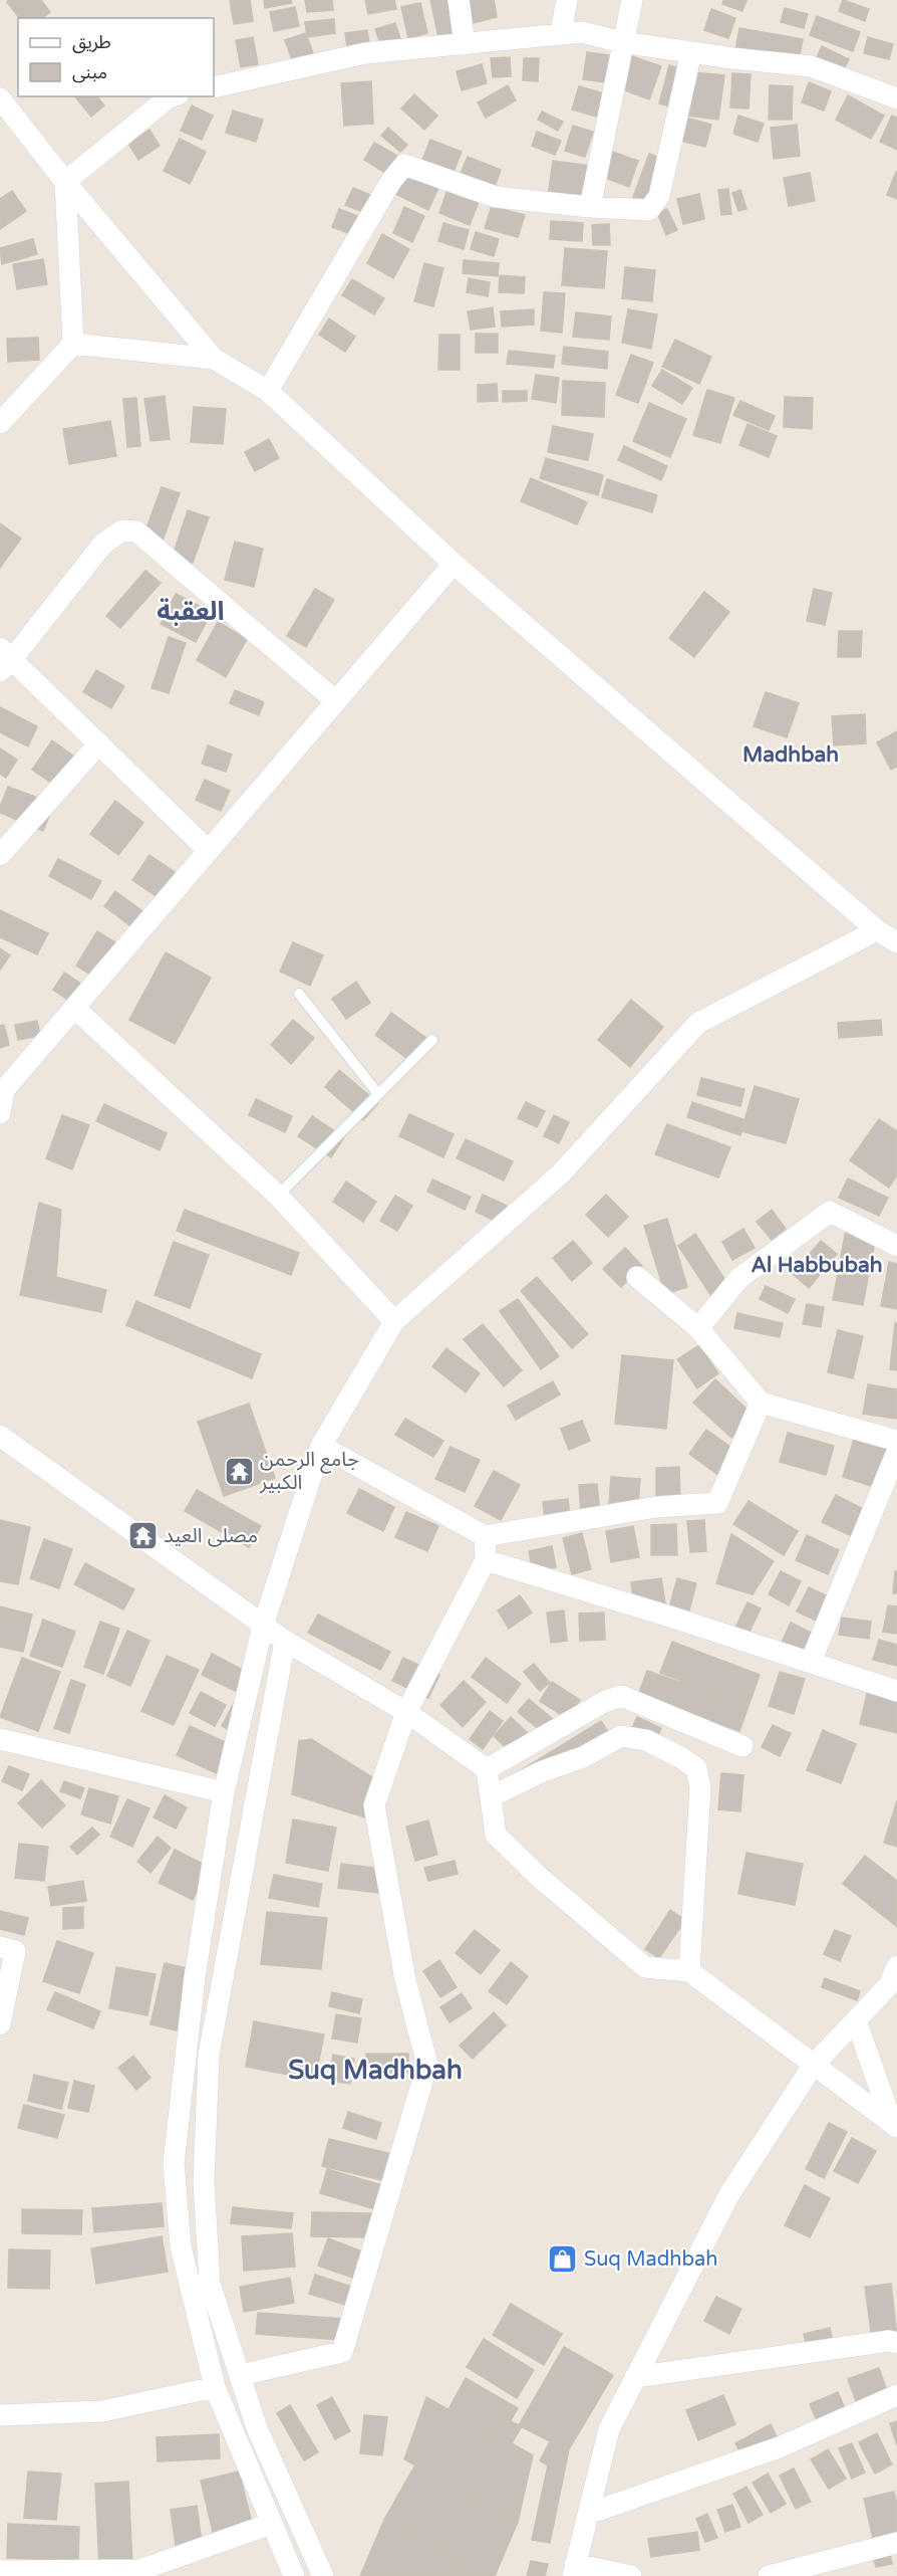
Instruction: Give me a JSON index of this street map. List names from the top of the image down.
{
  "districts": [
    "العقبة",
    "Madhbah",
    "Al Habbubah",
    "Suq Madhbah"
  ],
  "places": {
    "temple": ["جامع الرحمن الكبير", "مصلى العيد"],
    "shop": ["Suq Madhbah"]
  },
  "legend": ["طريق", "مبنى"]
}
